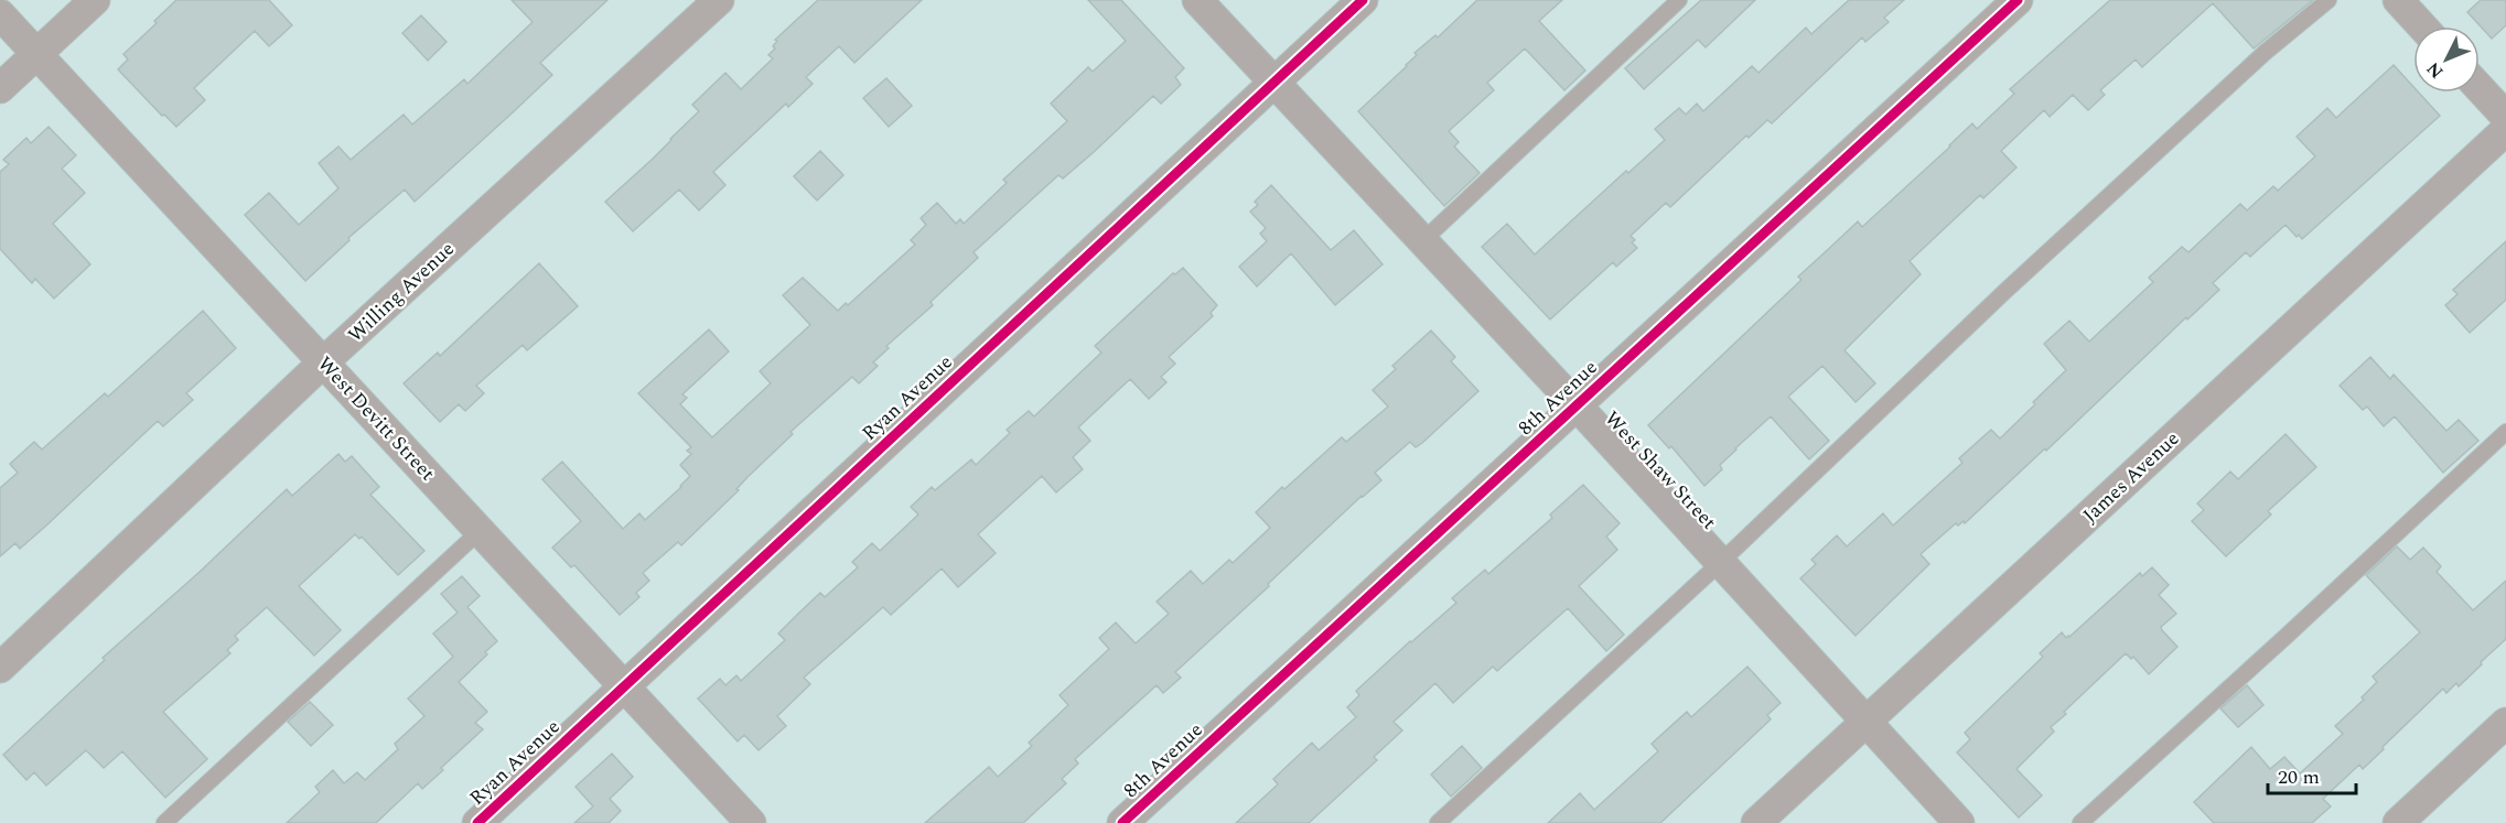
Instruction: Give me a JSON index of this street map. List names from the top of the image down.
{
  "streets": {
    "street": [
      "Willing Avenue",
      "Ryan Avenue",
      "8th Avenue",
      "West Devitt Street",
      "West Shaw Street",
      "James Avenue"
    ]
  },
  "crossings": [
    ["Willing Avenue", "West Devitt Street"],
    ["Ryan Avenue", "West Devitt Street"],
    ["Ryan Avenue", "West Shaw Street"],
    ["8th Avenue", "West Shaw Street"],
    ["West Shaw Street", "James Avenue"]
  ],
  "scale_bar": "20 m",
  "north": "bottom left"
}
